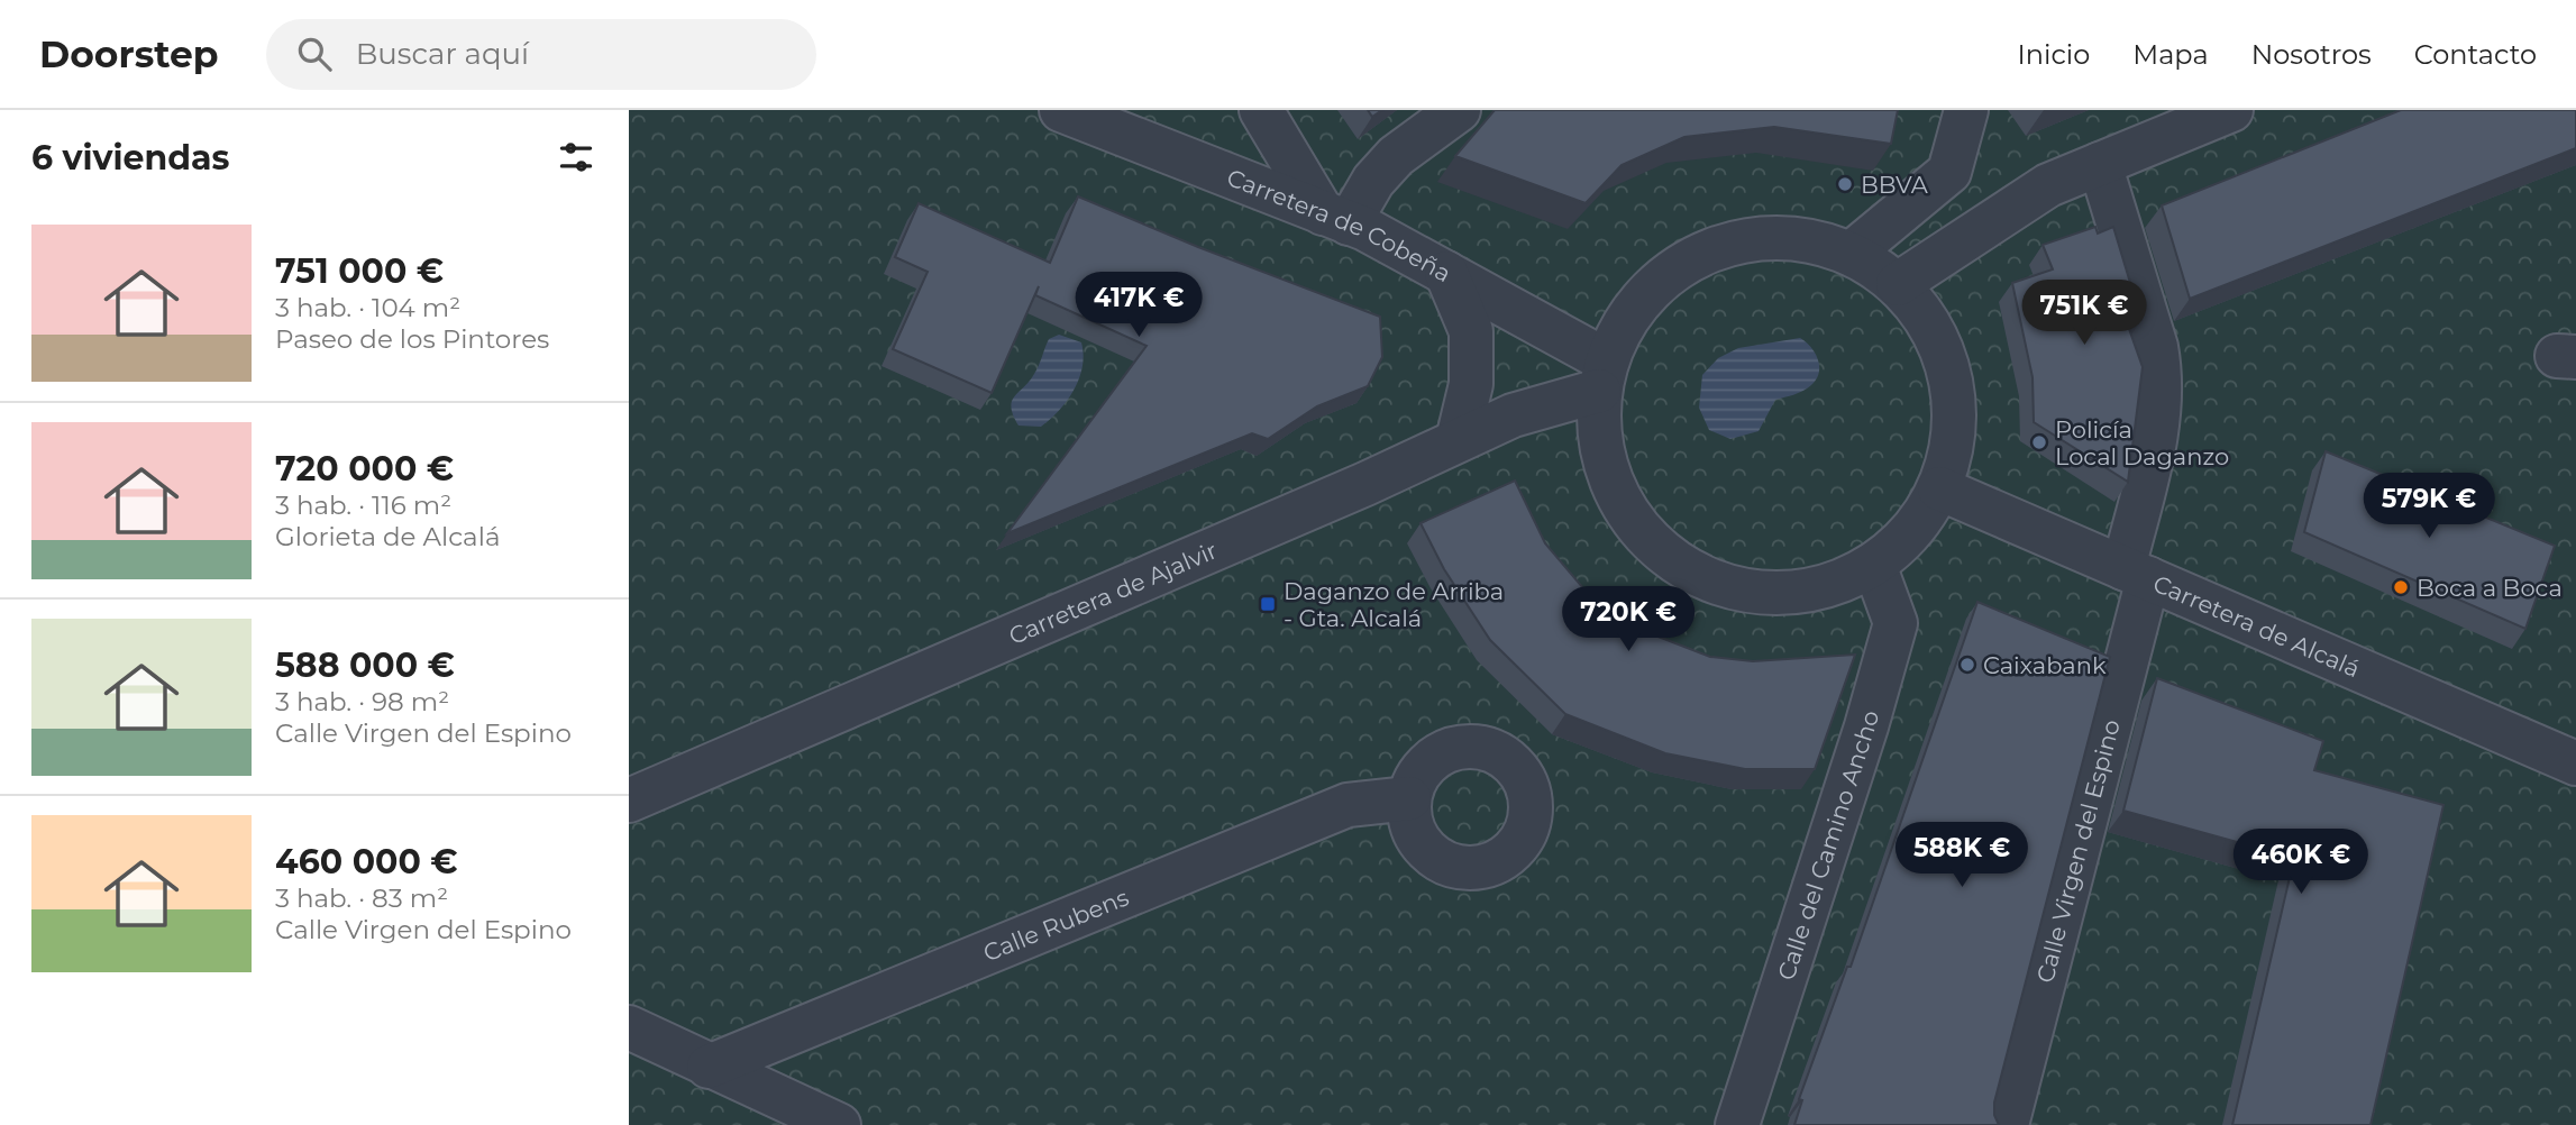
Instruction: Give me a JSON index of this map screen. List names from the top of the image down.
{
  "streets": {
    "street": [
      "Carretera de Cobeña",
      "Carretera de Ajalvir",
      "Carretera de Alcalá",
      "Calle del Camino Ancho",
      "Calle Virgen del Espino",
      "Calle Rubens"
    ]
  },
  "crossings": [
    ["Carretera de Cobeña", "Carretera de Ajalvir"],
    ["Carretera de Alcalá", "Calle Virgen del Espino"]
  ],
  "places": {
    "other": [
      "BBVA",
      "Policía Local Daganzo",
      "Boca a Boca",
      "Caixabank"
    ],
    "transit": ["Daganzo de Arriba - Gta. Alcalá"]
  },
  "page": {
    "header": "Doorstep",
    "search": "Buscar aquí",
    "nav": [
      "Inicio",
      "Mapa",
      "Nosotros",
      "Contacto"
    ],
    "heading": "6 viviendas",
    "list": [
      {
        "name": "751 000 €",
        "note": "3 hab. · 104 m² · Paseo de los Pintores"
      },
      {
        "name": "720 000 €",
        "note": "3 hab. · 116 m² · Glorieta de Alcalá"
      },
      {
        "name": "588 000 €",
        "note": "3 hab. · 98 m² · Calle Virgen del Espino"
      },
      {
        "name": "460 000 €",
        "note": "3 hab. · 83 m² · Calle Virgen del Espino"
      }
    ],
    "price": [
      "417K €",
      "751K €",
      "579K €",
      "720K €",
      "588K €",
      "460K €"
    ]
  }
}
